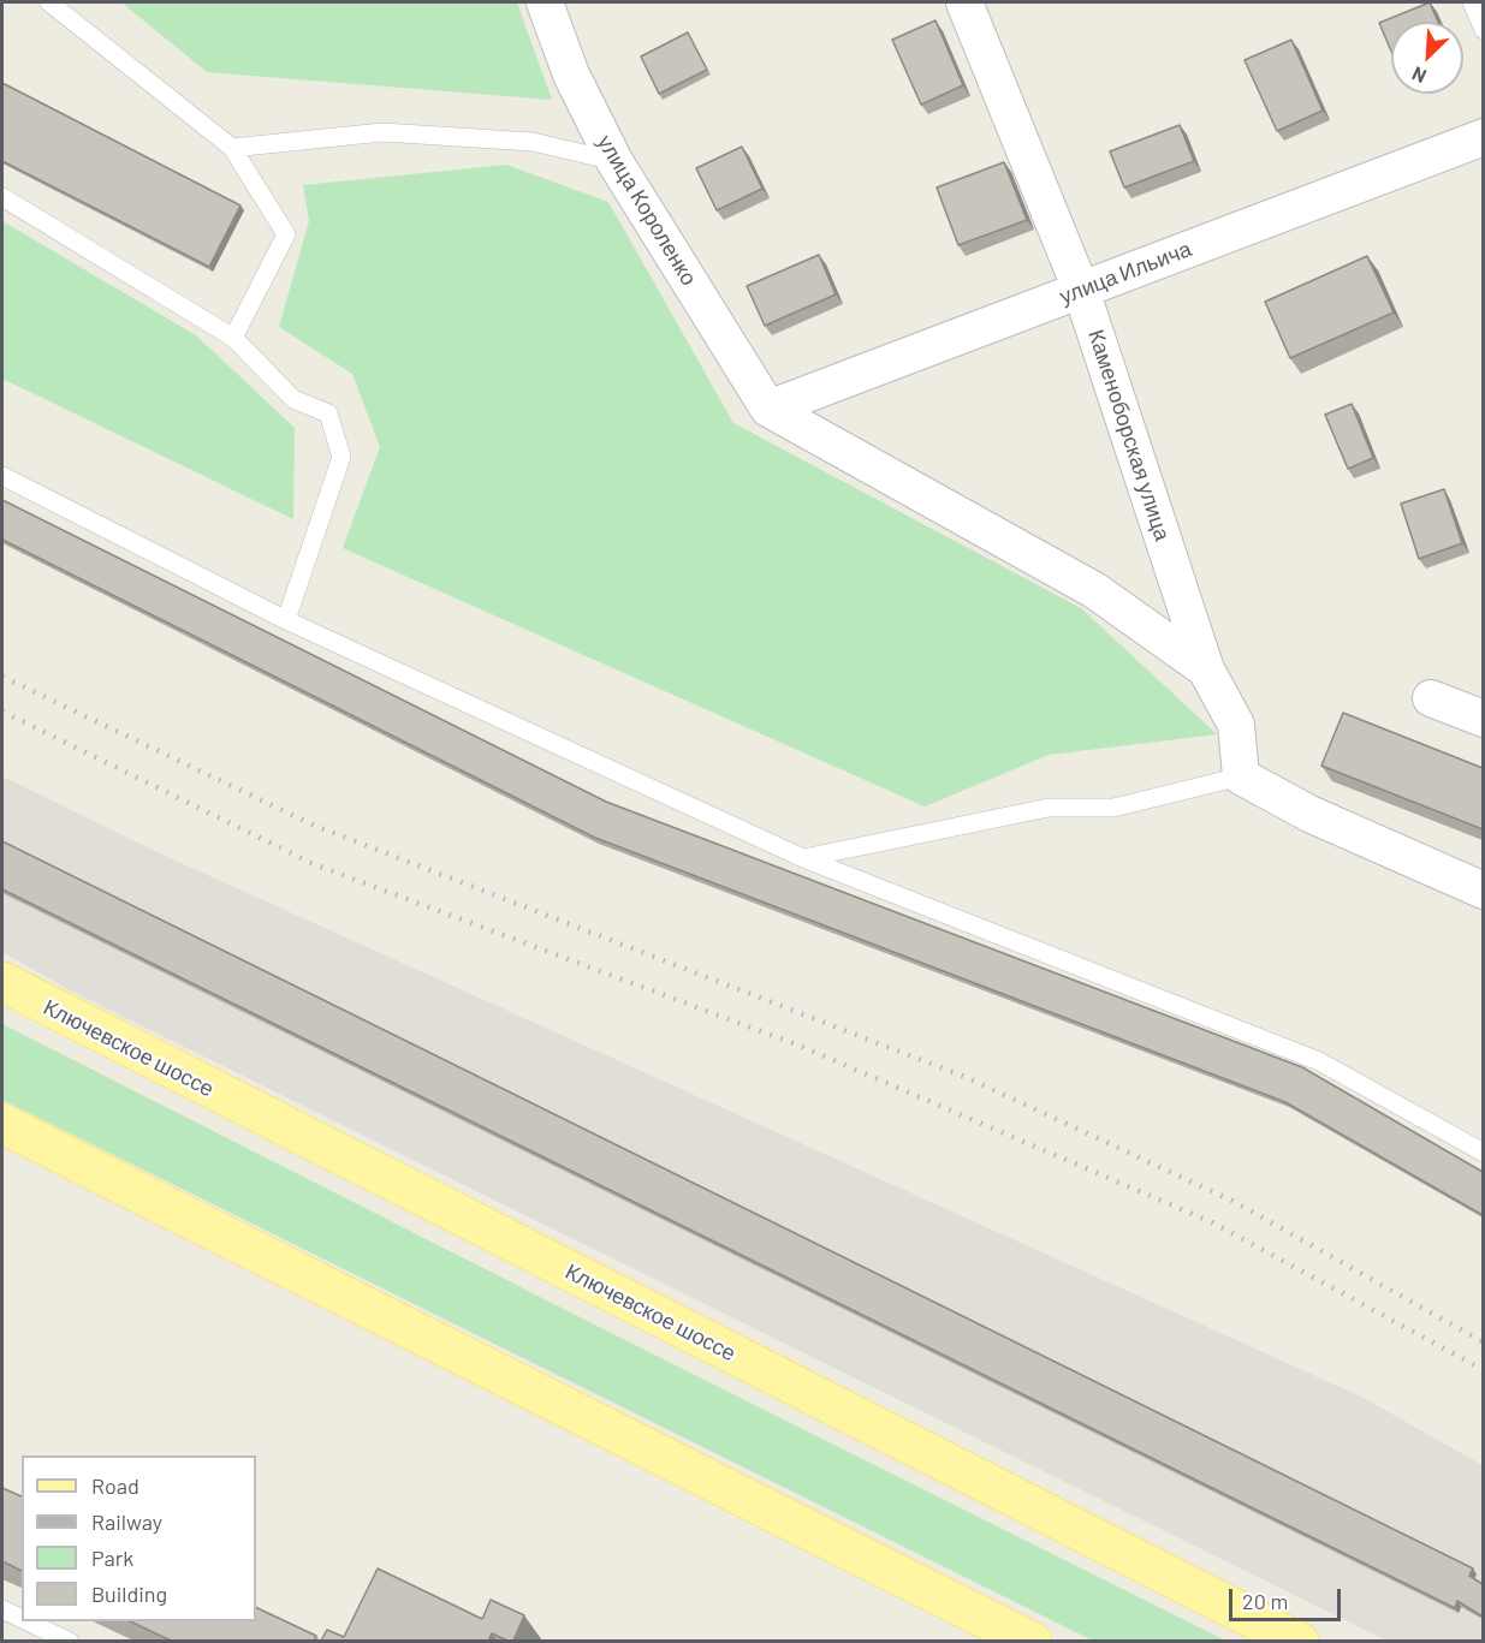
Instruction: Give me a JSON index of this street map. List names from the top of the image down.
{
  "streets": {
    "main road": ["Ключевское шоссе"],
    "street": ["улица Короленко", "улица Ильича", "Каменоборская улица"]
  },
  "crossings": [
    ["улица Короленко", "улица Ильича"],
    ["улица Ильича", "Каменоборская улица"]
  ],
  "legend": [
    "Road",
    "Railway",
    "Park",
    "Building"
  ],
  "scale_bar": "20 m",
  "north": "bottom left"
}
